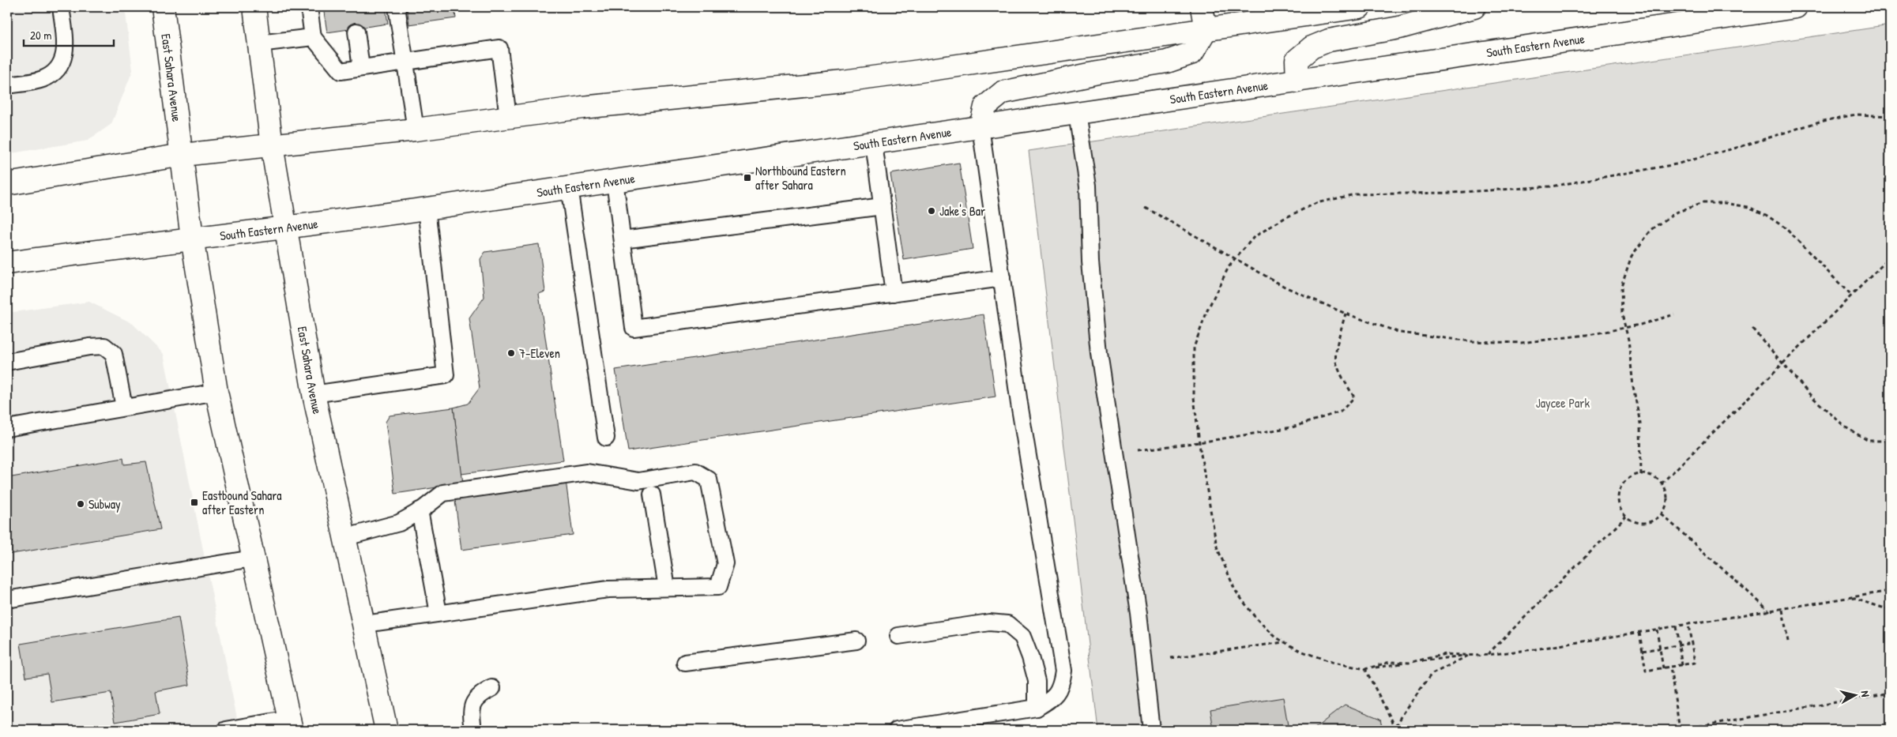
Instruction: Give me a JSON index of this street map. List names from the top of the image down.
{
  "streets": {
    "main road": ["South Eastern Avenue", "East Sahara Avenue"]
  },
  "crossings": [
    ["South Eastern Avenue", "East Sahara Avenue"]
  ],
  "parks": ["Jaycee Park"],
  "places": {
    "transit": ["Northbound Eastern after Sahara", "Eastbound Sahara after Eastern"],
    "other": ["Jake's Bar", "7-Eleven", "Subway"]
  },
  "scale_bar": "20 m",
  "north": "right"
}
